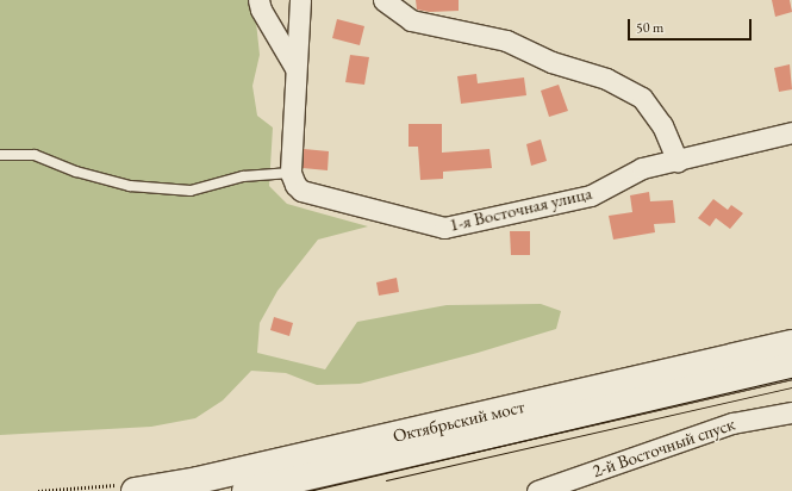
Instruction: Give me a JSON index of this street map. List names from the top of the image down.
{
  "streets": {
    "main road": ["Октябрьский мост"],
    "street": ["1-я Восточная улица", "2-й Восточный спуск"]
  },
  "scale_bar": "50 m"
}
